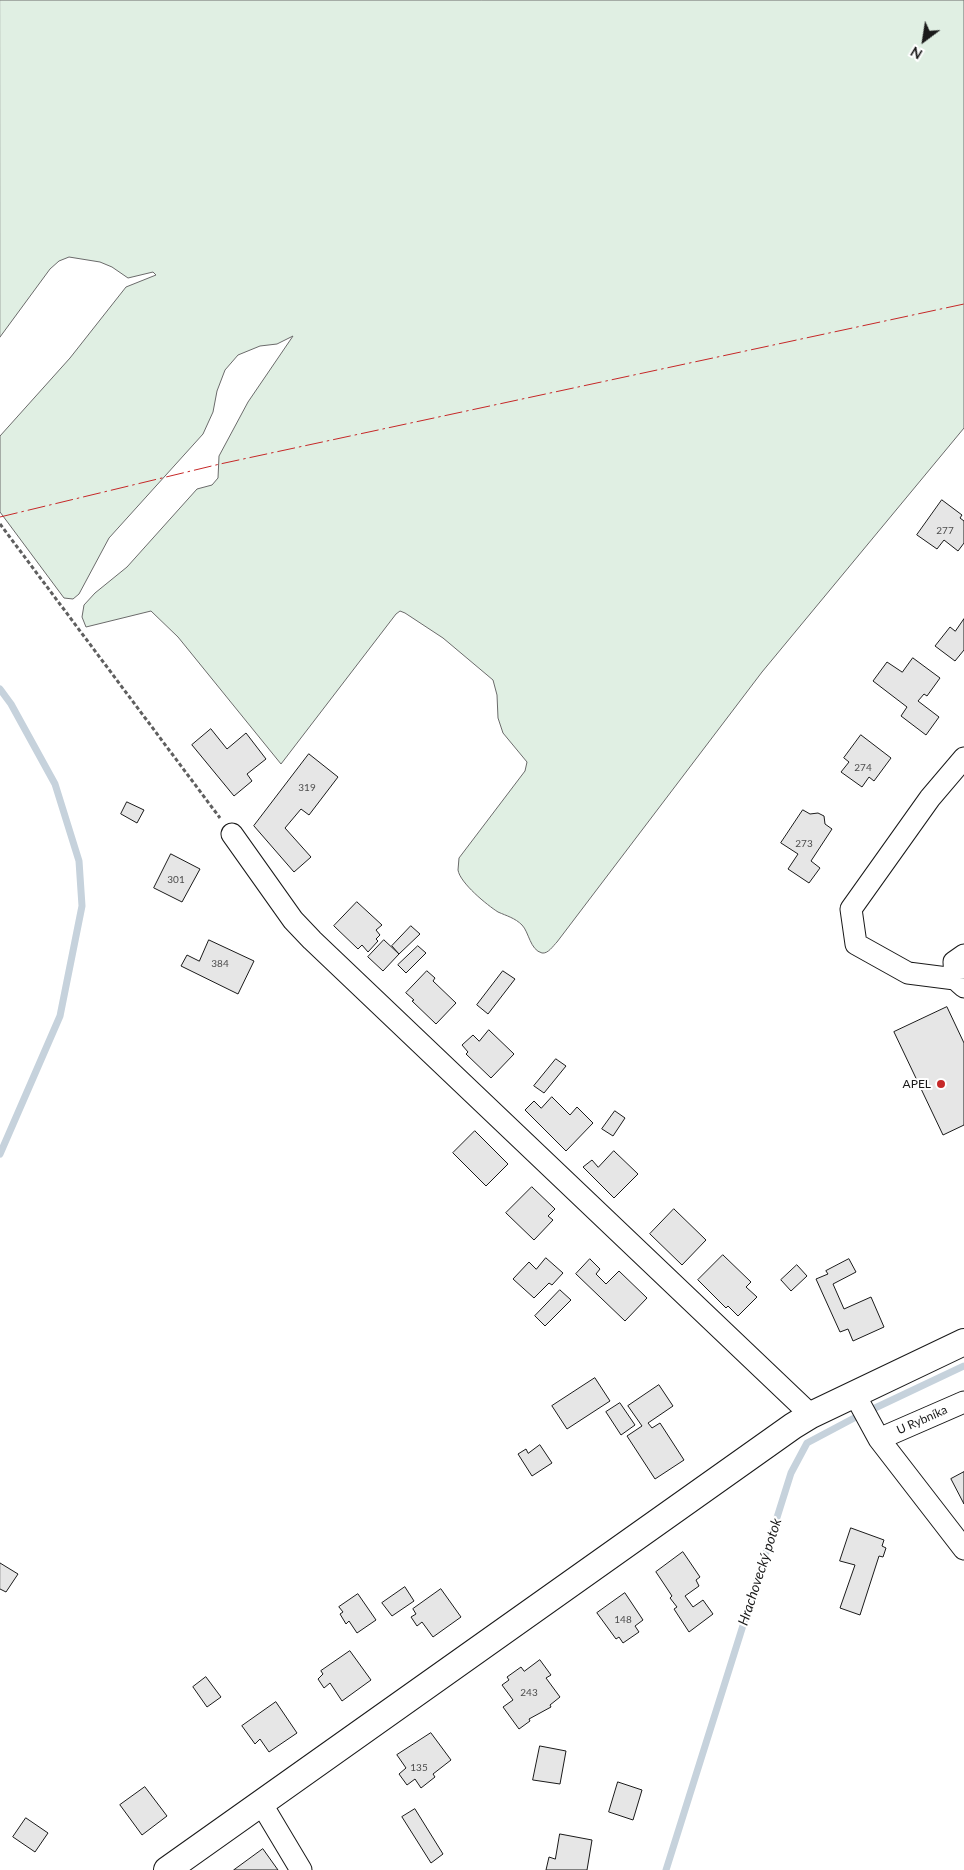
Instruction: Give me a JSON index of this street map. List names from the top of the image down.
{
  "streets": {
    "street": ["U Rybníka"]
  },
  "water": ["Hrachovecký potok"],
  "places": ["APEL"],
  "house_numbers": [
    "277",
    "274",
    "319",
    "273",
    "301",
    "384",
    "148",
    "243",
    "135"
  ],
  "north": "bottom left"
}
